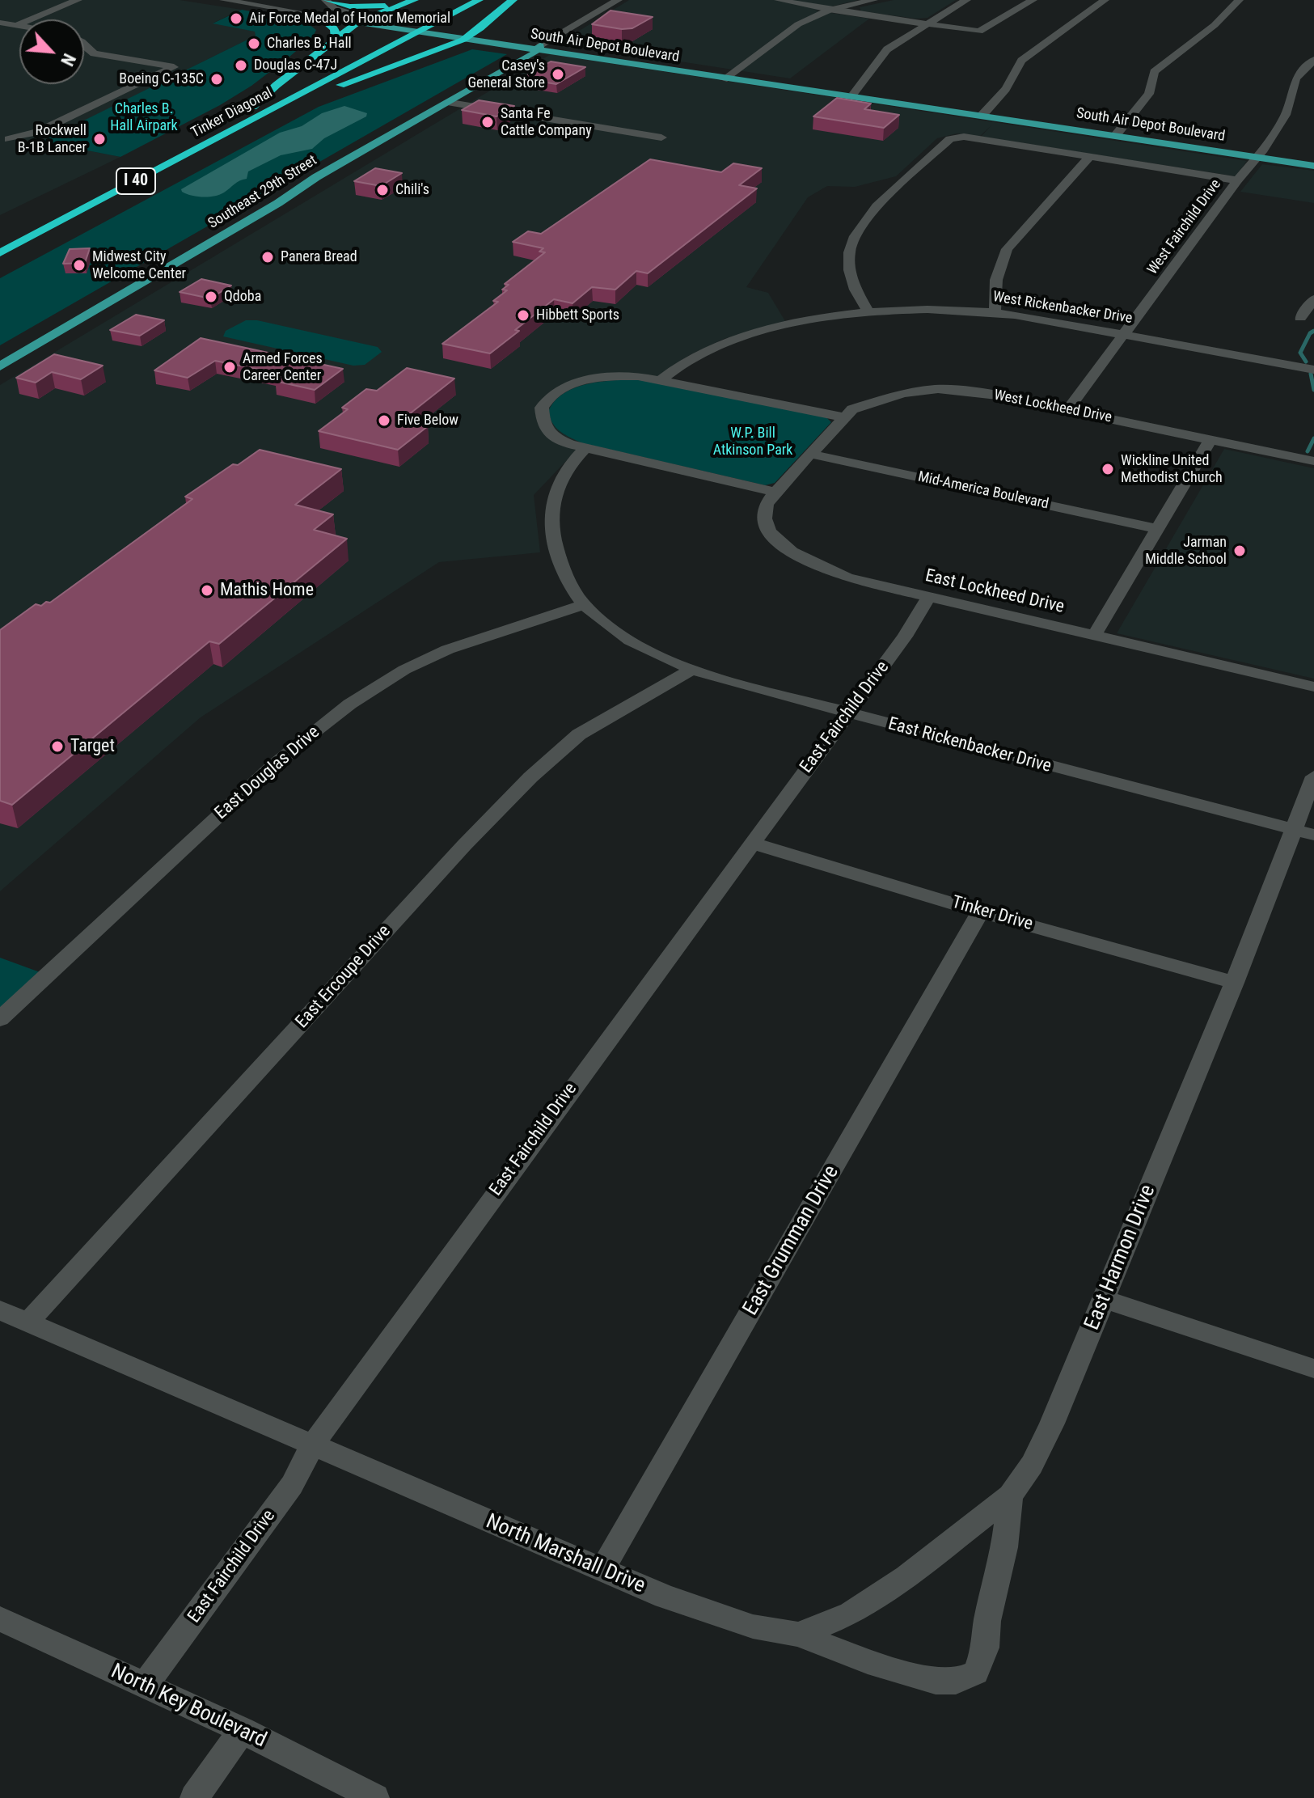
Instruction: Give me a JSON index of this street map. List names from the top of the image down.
{
  "streets": {
    "highway": ["Tinker Diagonal", "I 40"],
    "main road": ["South Air Depot Boulevard", "Southeast 29th Street"],
    "street": [
      "West Fairchild Drive",
      "West Rickenbacker Drive",
      "West Lockheed Drive",
      "Mid-America Boulevard",
      "East Lockheed Drive",
      "East Fairchild Drive",
      "East Rickenbacker Drive",
      "East Douglas Drive",
      "Tinker Drive",
      "East Ercoupe Drive",
      "East Grumman Drive",
      "East Harmon Drive",
      "North Marshall Drive",
      "North Key Boulevard"
    ]
  },
  "crossings": [
    ["South Air Depot Boulevard", "Southeast 29th Street"],
    ["South Air Depot Boulevard", "West Fairchild Drive"],
    ["West Fairchild Drive", "West Rickenbacker Drive"],
    ["West Fairchild Drive", "West Lockheed Drive"],
    ["West Lockheed Drive", "Mid-America Boulevard"],
    ["West Lockheed Drive", "East Lockheed Drive"],
    ["Mid-America Boulevard", "East Lockheed Drive"],
    ["East Lockheed Drive", "East Fairchild Drive"],
    ["East Fairchild Drive", "East Rickenbacker Drive"],
    ["East Fairchild Drive", "Tinker Drive"],
    ["East Fairchild Drive", "North Marshall Drive"],
    ["East Fairchild Drive", "North Key Boulevard"],
    ["East Rickenbacker Drive", "East Douglas Drive"],
    ["East Rickenbacker Drive", "East Ercoupe Drive"],
    ["East Rickenbacker Drive", "East Harmon Drive"],
    ["Tinker Drive", "East Grumman Drive"],
    ["Tinker Drive", "East Harmon Drive"],
    ["East Ercoupe Drive", "North Marshall Drive"],
    ["East Grumman Drive", "North Marshall Drive"],
    ["East Harmon Drive", "North Marshall Drive"]
  ],
  "parks": ["Charles B. Hall Airpark", "W.P. Bill Atkinson Park"],
  "places": [
    "Air Force Medal of Honor Memorial",
    "Charles B. Hall",
    "Douglas C-47J",
    "Casey's General Store",
    "Boeing C-135C",
    "Santa Fe Cattle Company",
    "Rockwell B-1B Lancer",
    "Chili's",
    "Panera Bread",
    "Midwest City Welcome Center",
    "Qdoba",
    "Hibbett Sports",
    "Armed Forces Career Center",
    "Five Below",
    "Wickline United Methodist Church",
    "Jarman Middle School",
    "Mathis Home",
    "Target"
  ],
  "north": "bottom right"
}
